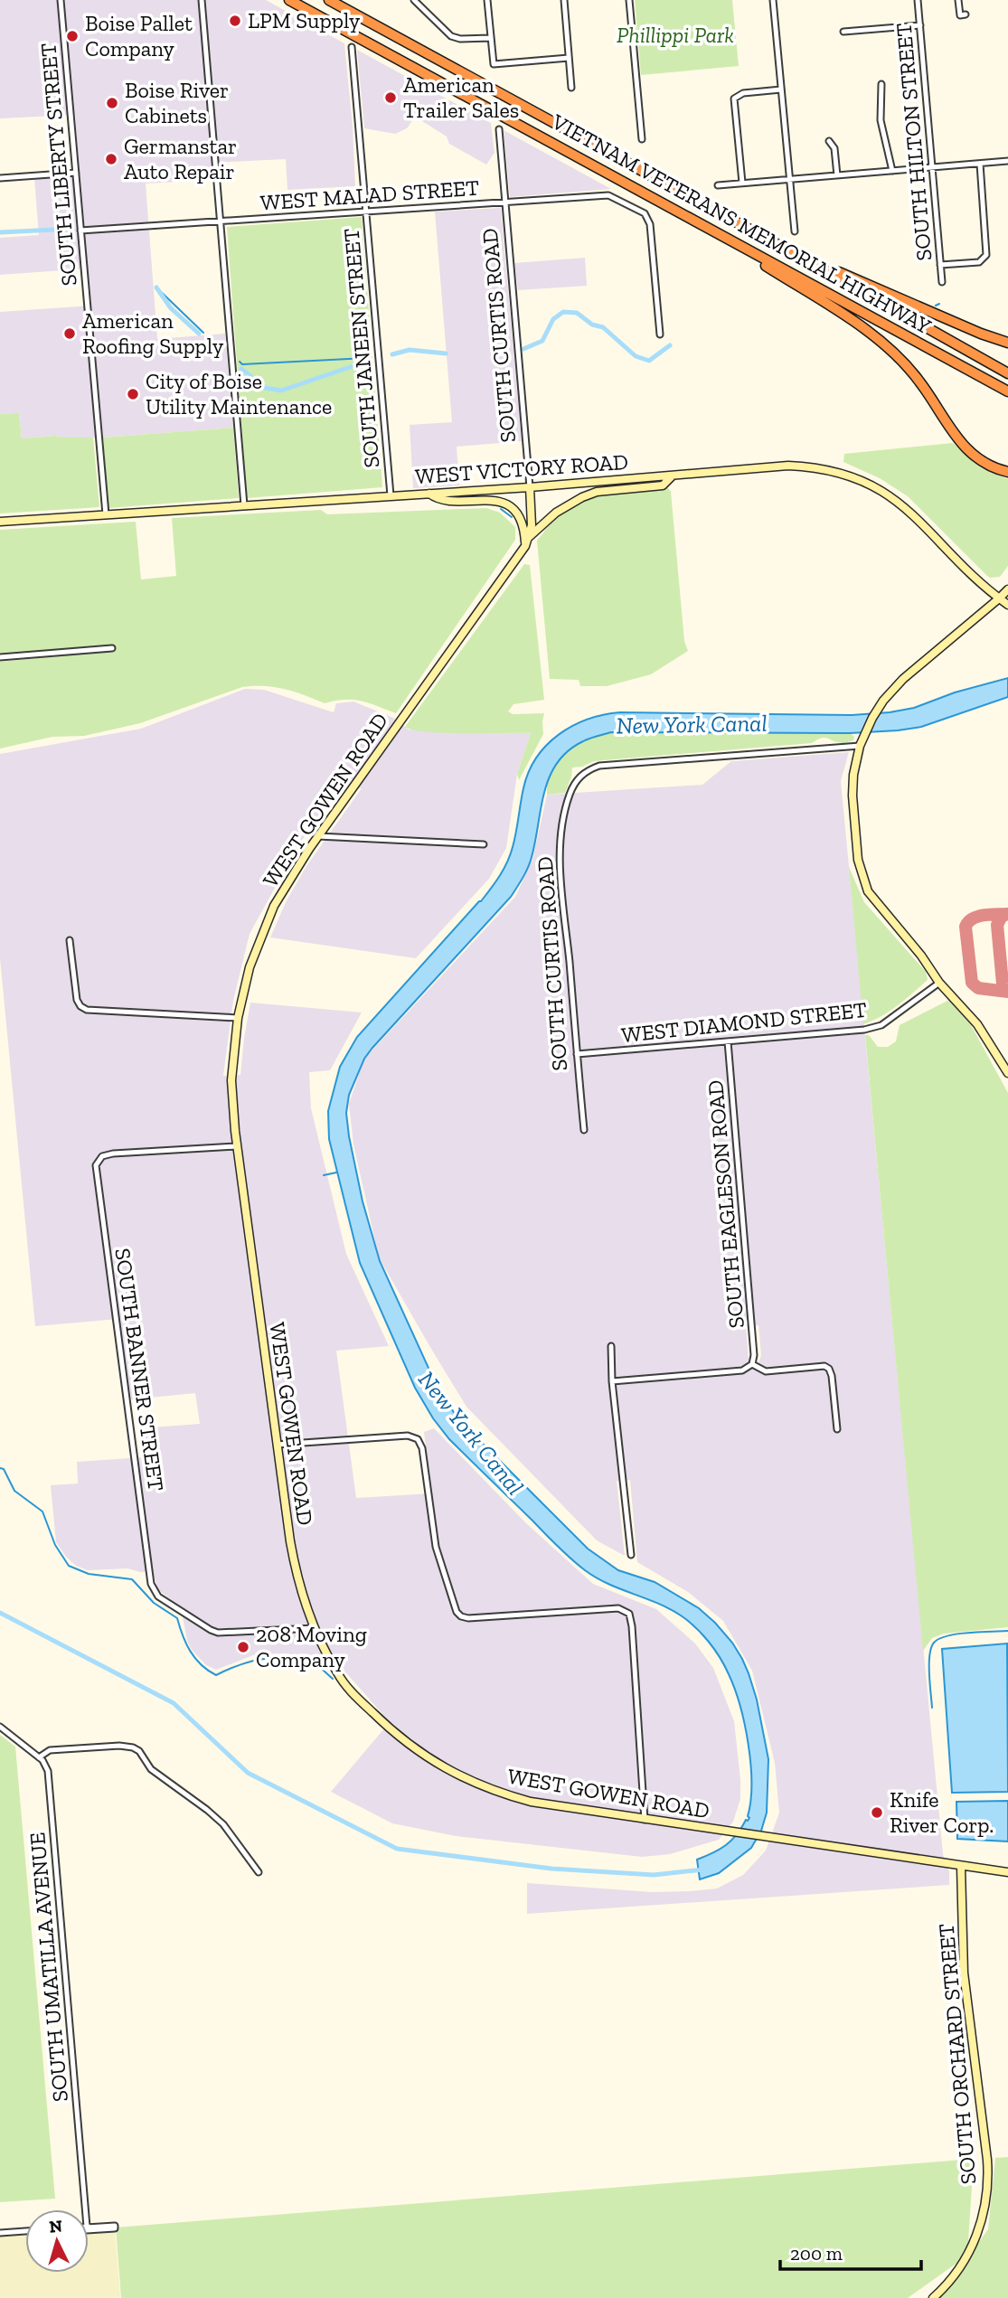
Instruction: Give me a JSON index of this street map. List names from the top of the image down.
{
  "streets": {
    "highway": ["VIETNAM VETERANS MEMORIAL HIGHWAY"],
    "street": [
      "SOUTH HILTON STREET",
      "SOUTH LIBERTY STREET",
      "WEST MALAD STREET",
      "SOUTH CURTIS ROAD",
      "SOUTH JANEEN STREET",
      "WEST VICTORY ROAD",
      "WEST GOWEN ROAD",
      "WEST DIAMOND STREET",
      "SOUTH EAGLESON ROAD",
      "SOUTH BANNER STREET",
      "SOUTH UMATILLA AVENUE",
      "SOUTH ORCHARD STREET"
    ]
  },
  "crossings": [
    ["SOUTH LIBERTY STREET", "WEST MALAD STREET"],
    ["SOUTH LIBERTY STREET", "WEST VICTORY ROAD"],
    ["WEST MALAD STREET", "SOUTH CURTIS ROAD"],
    ["WEST MALAD STREET", "SOUTH JANEEN STREET"],
    ["SOUTH CURTIS ROAD", "WEST VICTORY ROAD"],
    ["SOUTH CURTIS ROAD", "WEST GOWEN ROAD"],
    ["SOUTH CURTIS ROAD", "WEST DIAMOND STREET"],
    ["SOUTH JANEEN STREET", "WEST VICTORY ROAD"],
    ["WEST GOWEN ROAD", "SOUTH BANNER STREET"],
    ["WEST GOWEN ROAD", "SOUTH ORCHARD STREET"],
    ["WEST DIAMOND STREET", "SOUTH EAGLESON ROAD"]
  ],
  "water": ["New York Canal"],
  "parks": ["Phillippi Park"],
  "places": [
    "LPM Supply",
    "Boise Pallet Company",
    "American Trailer Sales",
    "Boise River Cabinets",
    "Germanstar Auto Repair",
    "American Roofing Supply",
    "City of Boise Utility Maintenance",
    "208 Moving Company",
    "Knife River Corp."
  ],
  "scale_bar": "200 m",
  "north": "top"
}
